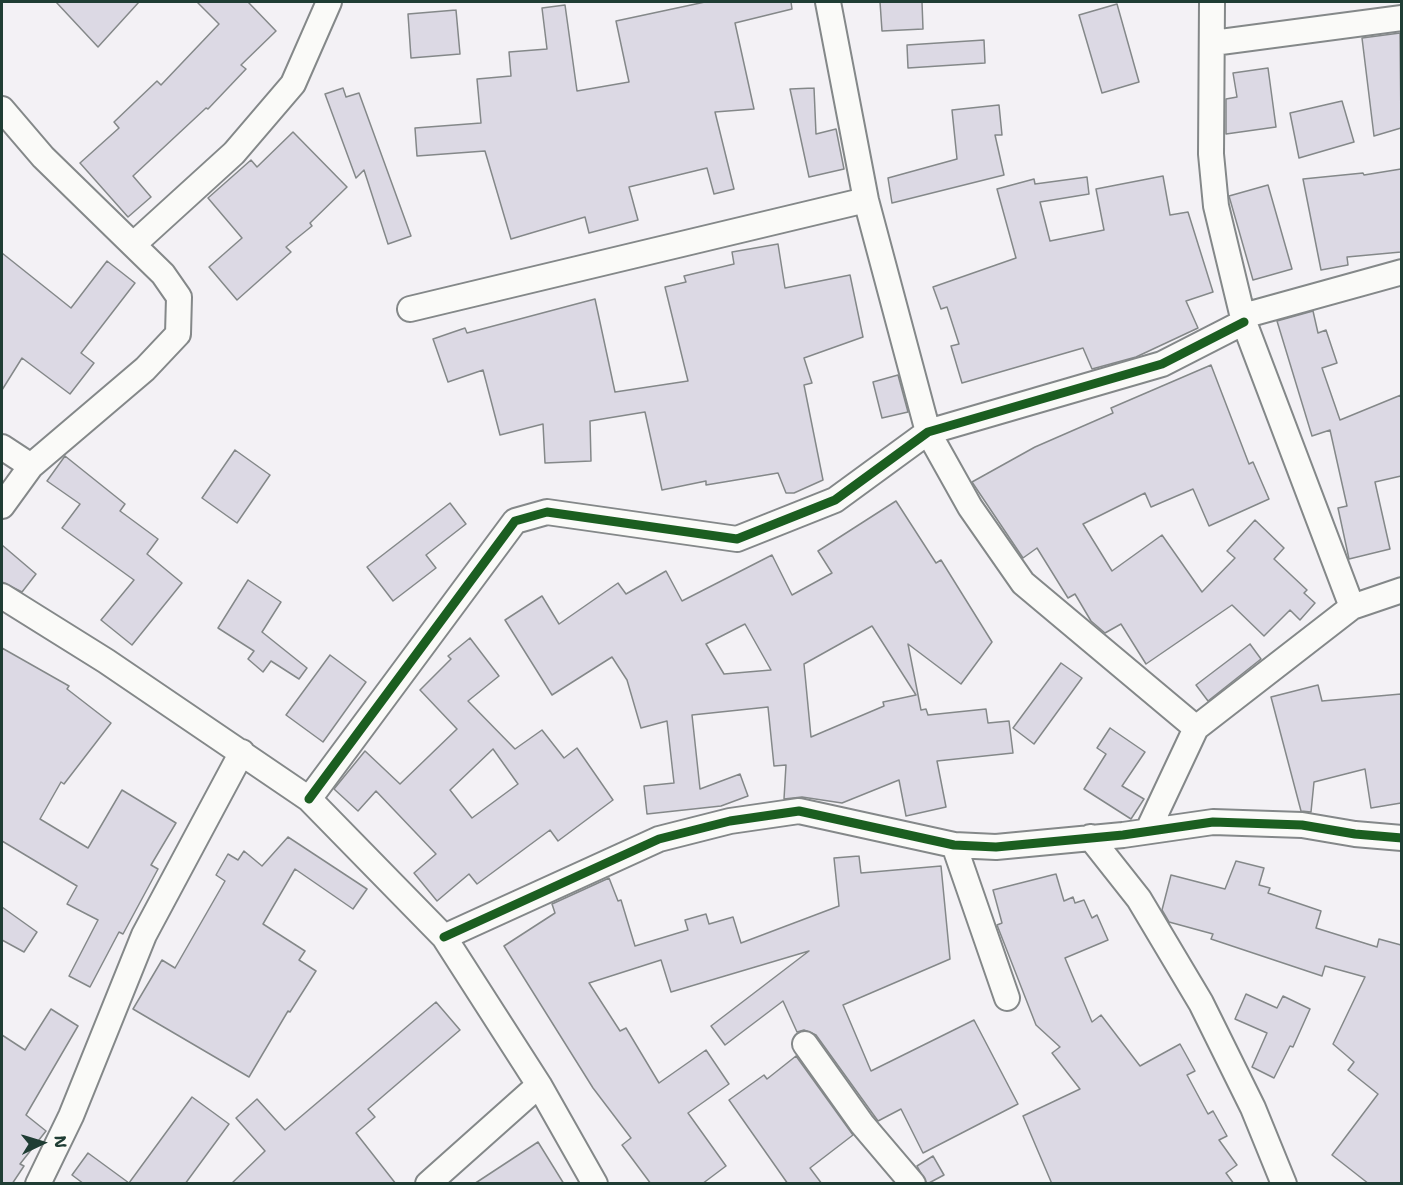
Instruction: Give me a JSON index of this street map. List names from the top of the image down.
{
  "north": "right"
}
